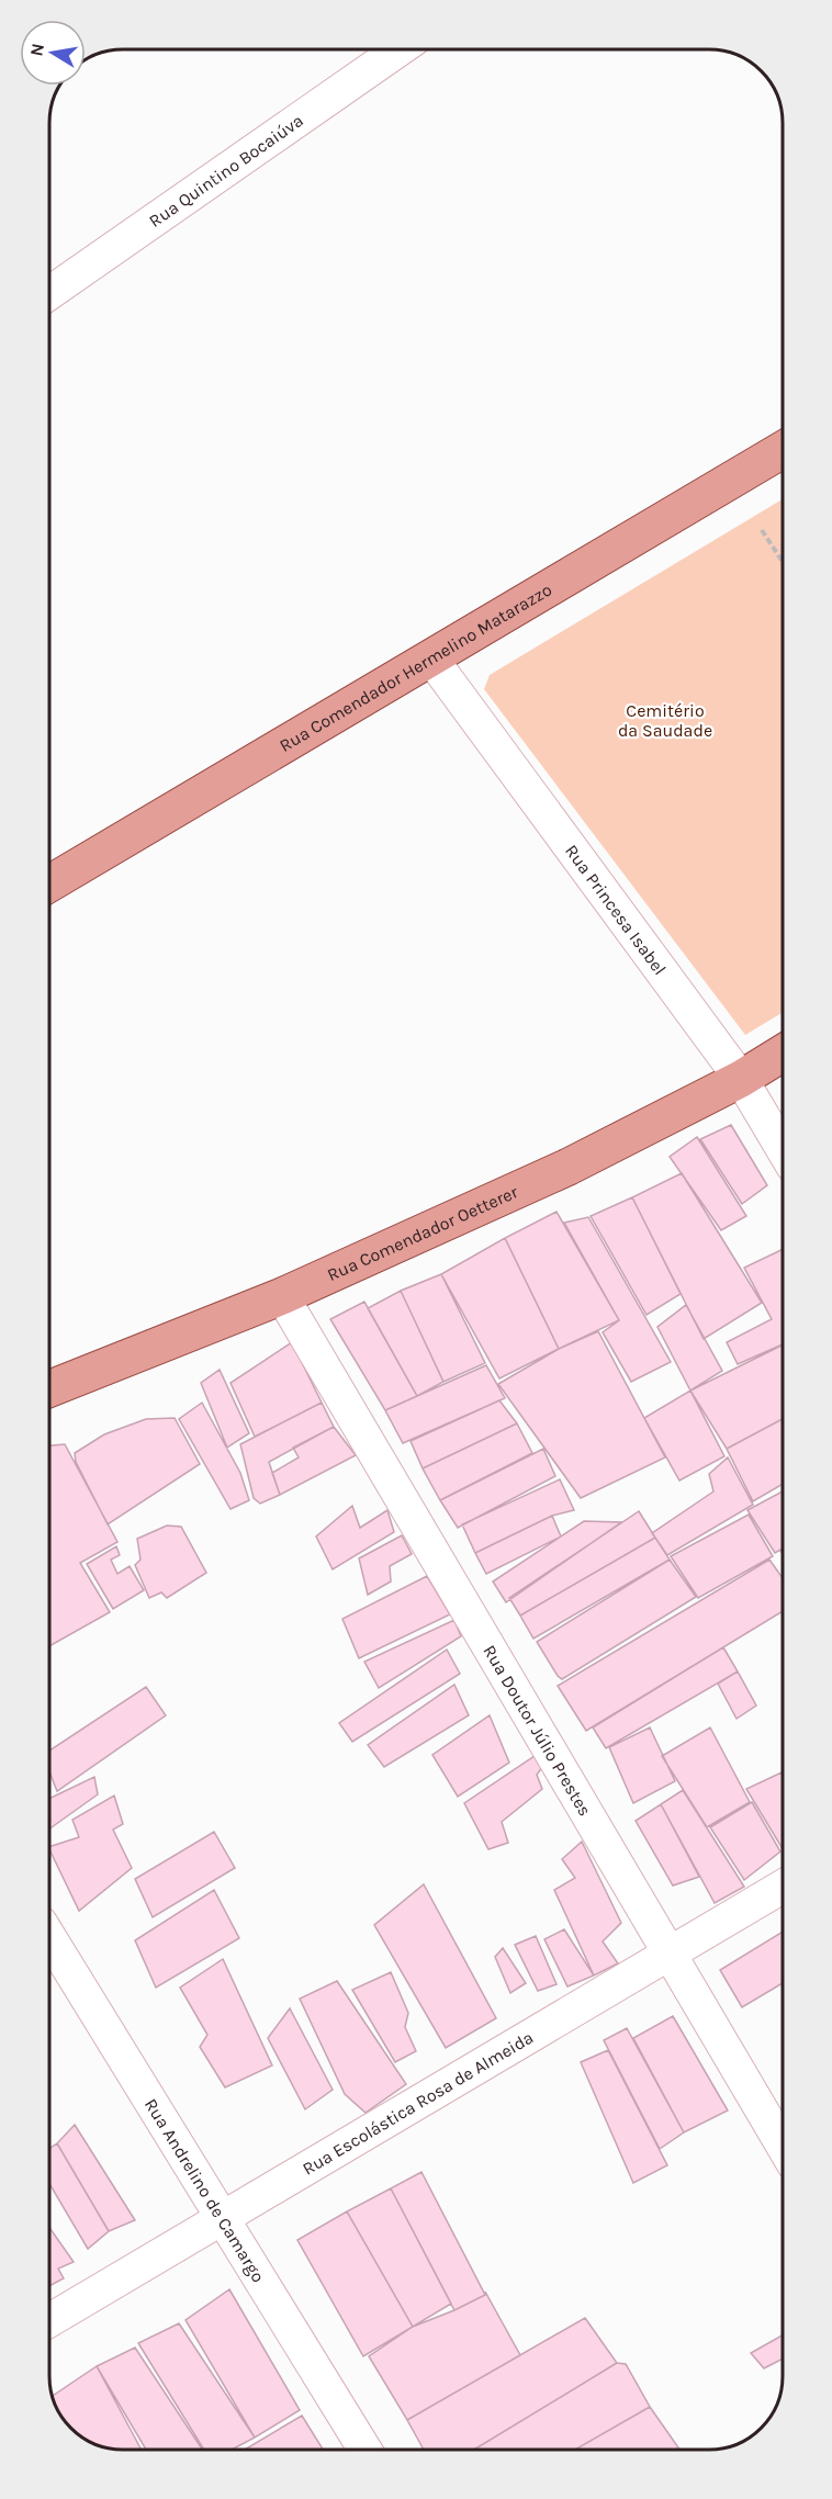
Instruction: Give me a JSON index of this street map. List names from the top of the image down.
{
  "streets": {
    "main road": ["Rua Comendador Hermelino Matarazzo", "Rua Comendador Oetterer"],
    "street": [
      "Rua Quintino Bocaiúva",
      "Rua Princesa Isabel",
      "Rua Doutor Júlio Prestes",
      "Rua Escolástica Rosa de Almeida",
      "Rua Andrelino de Camargo"
    ]
  },
  "crossings": [
    ["Rua Comendador Hermelino Matarazzo", "Rua Princesa Isabel"],
    ["Rua Princesa Isabel", "Rua Comendador Oetterer"],
    ["Rua Comendador Oetterer", "Rua Doutor Júlio Prestes"],
    ["Rua Doutor Júlio Prestes", "Rua Escolástica Rosa de Almeida"],
    ["Rua Escolástica Rosa de Almeida", "Rua Andrelino de Camargo"]
  ],
  "parks": ["Cemitério da Saudade"],
  "north": "left"
}
